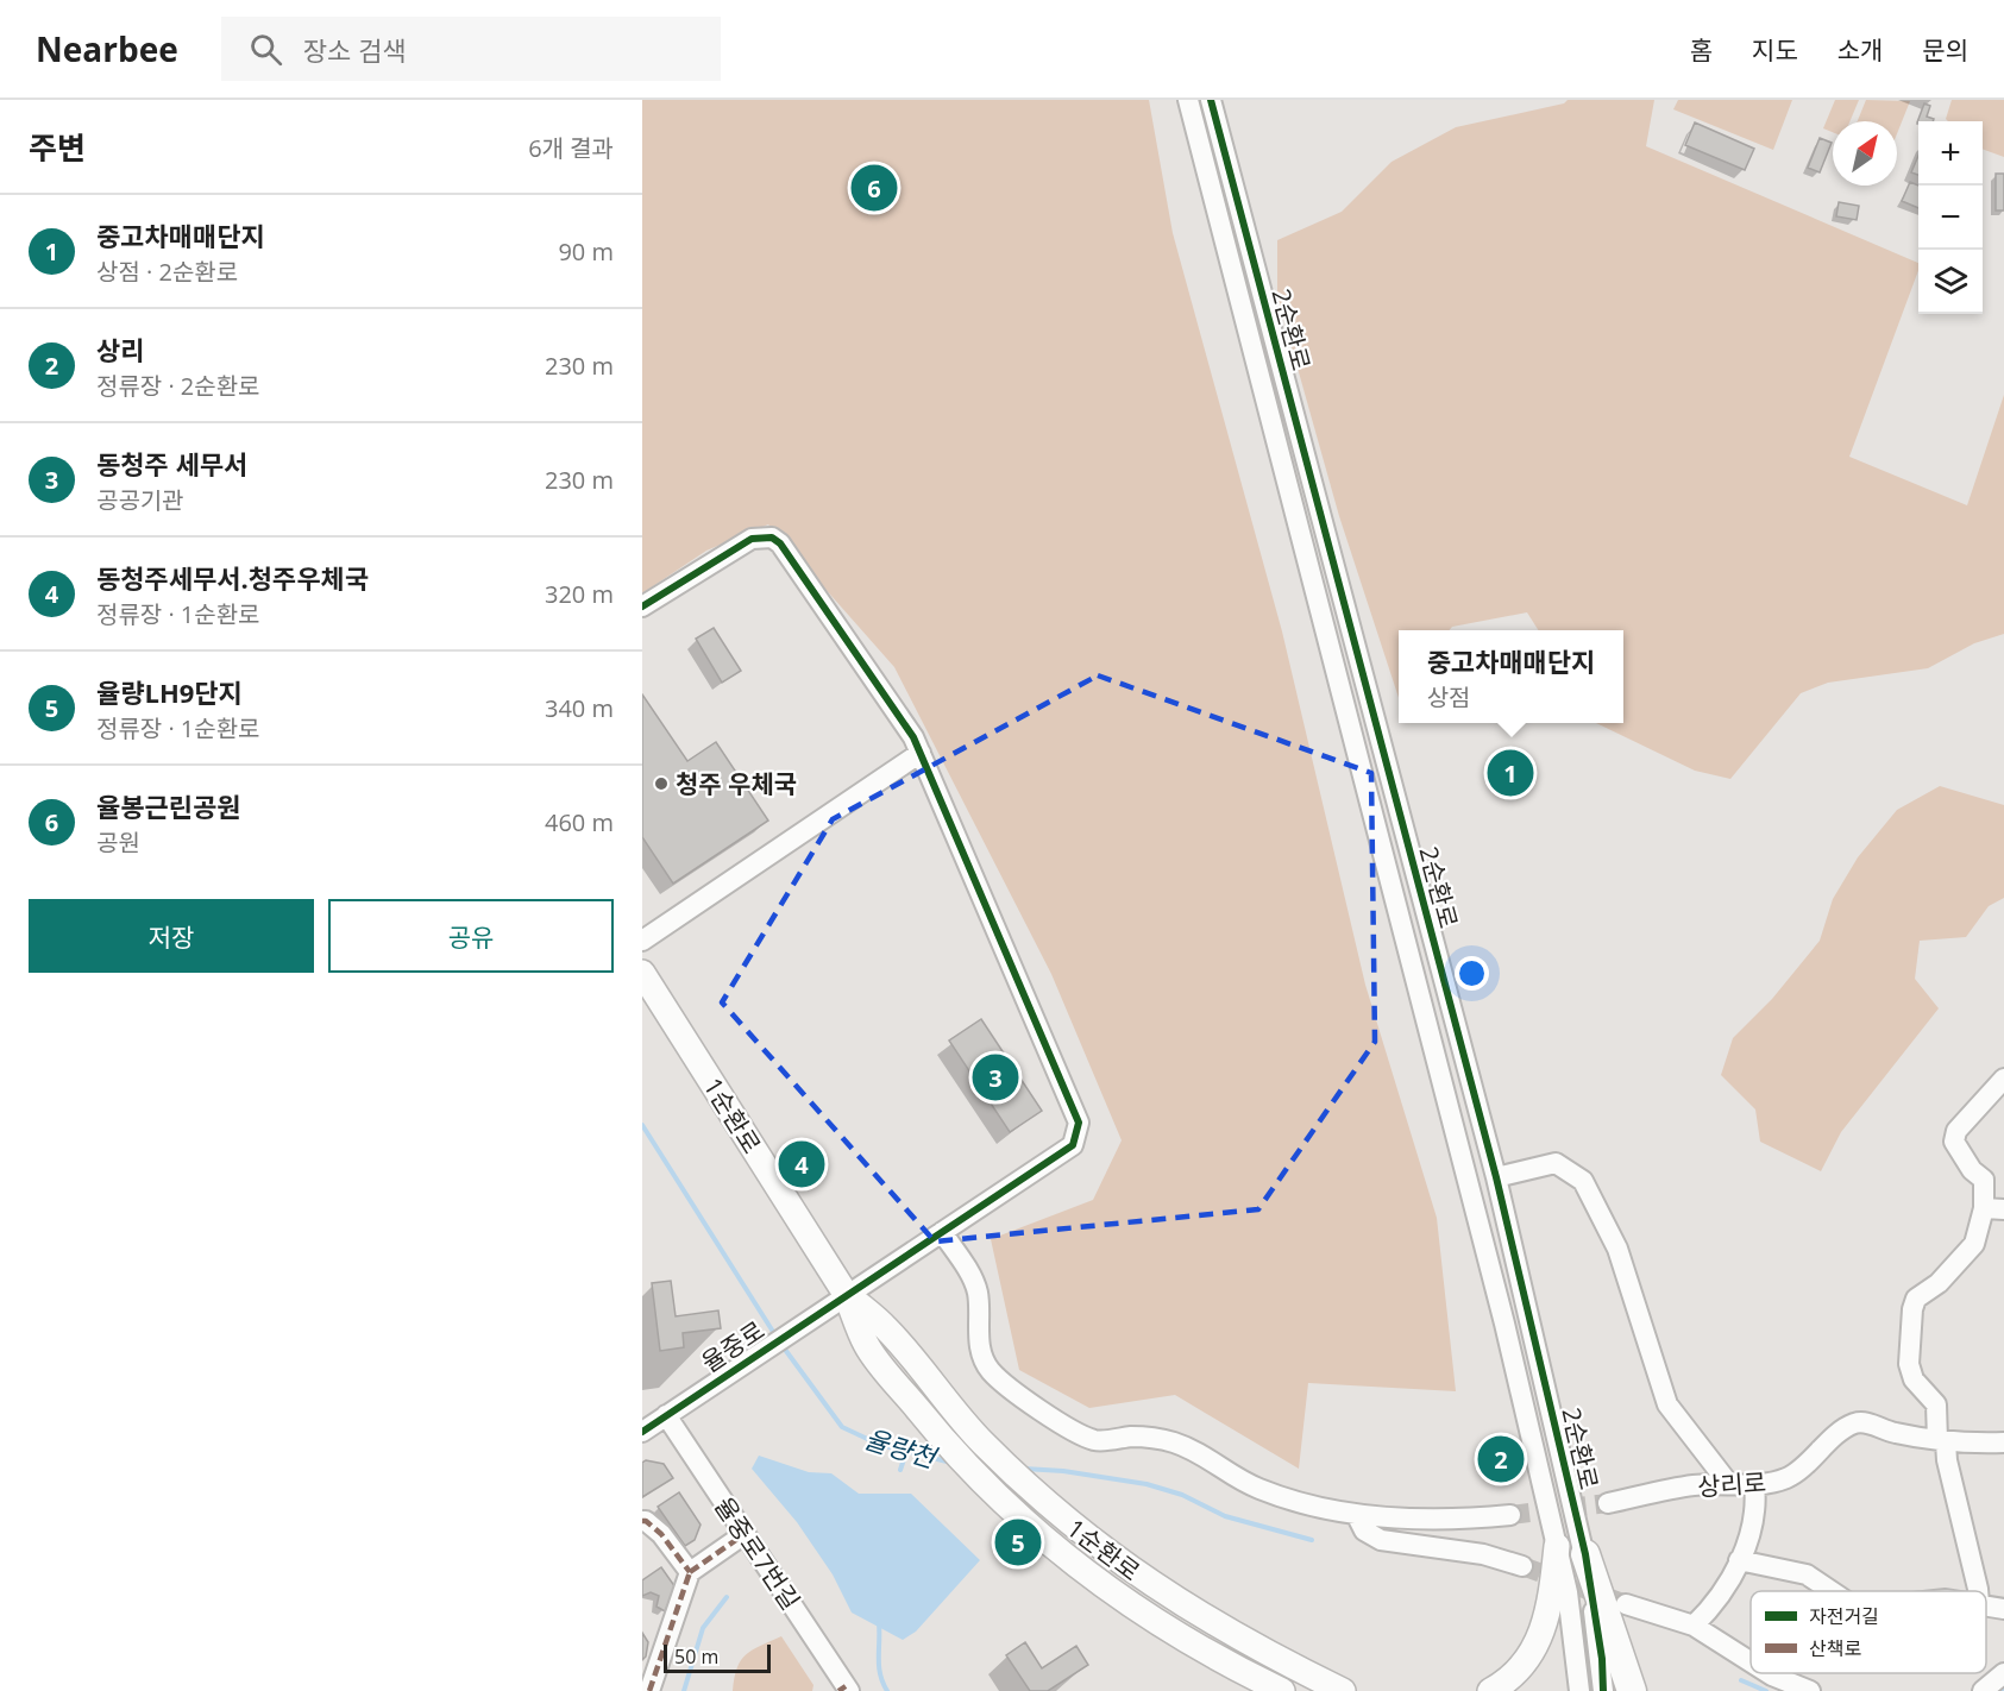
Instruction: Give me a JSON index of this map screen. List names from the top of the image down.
{
  "streets": {
    "main road": ["1순환로"],
    "street": [
      "2순환로",
      "율중로",
      "상리로",
      "율중로7번길"
    ]
  },
  "crossings": [
    ["1순환로", "율중로"],
    ["율중로", "율중로7번길"]
  ],
  "water": ["율량천"],
  "places": ["청주 우체국"],
  "legend": ["자전거길", "산책로"],
  "scale_bar": "50 m",
  "north": "top right",
  "page": {
    "header": "Nearbee",
    "search": "장소 검색",
    "nav": [
      "홈",
      "지도",
      "소개",
      "문의"
    ],
    "heading": ["주변", "6개 결과"],
    "map_buttons": ["+", "−"],
    "pins": [
      "6",
      "1",
      "3",
      "4",
      "2",
      "5"
    ],
    "list": [
      {
        "mark": "1",
        "name": "중고차매매단지",
        "note": "상점 · 2순환로",
        "value": "90 m"
      },
      {
        "mark": "2",
        "name": "상리",
        "note": "정류장 · 2순환로",
        "value": "230 m"
      },
      {
        "mark": "3",
        "name": "동청주 세무서",
        "note": "공공기관",
        "value": "230 m"
      },
      {
        "mark": "4",
        "name": "동청주세무서.청주우체국",
        "note": "정류장 · 1순환로",
        "value": "320 m"
      },
      {
        "mark": "5",
        "name": "율량LH9단지",
        "note": "정류장 · 1순환로",
        "value": "340 m"
      },
      {
        "mark": "6",
        "name": "율봉근린공원",
        "note": "공원",
        "value": "460 m"
      }
    ],
    "popup": ["중고차매매단지", "상점"],
    "buttons": ["저장", "공유"],
    "scale": "50 m"
  }
}
